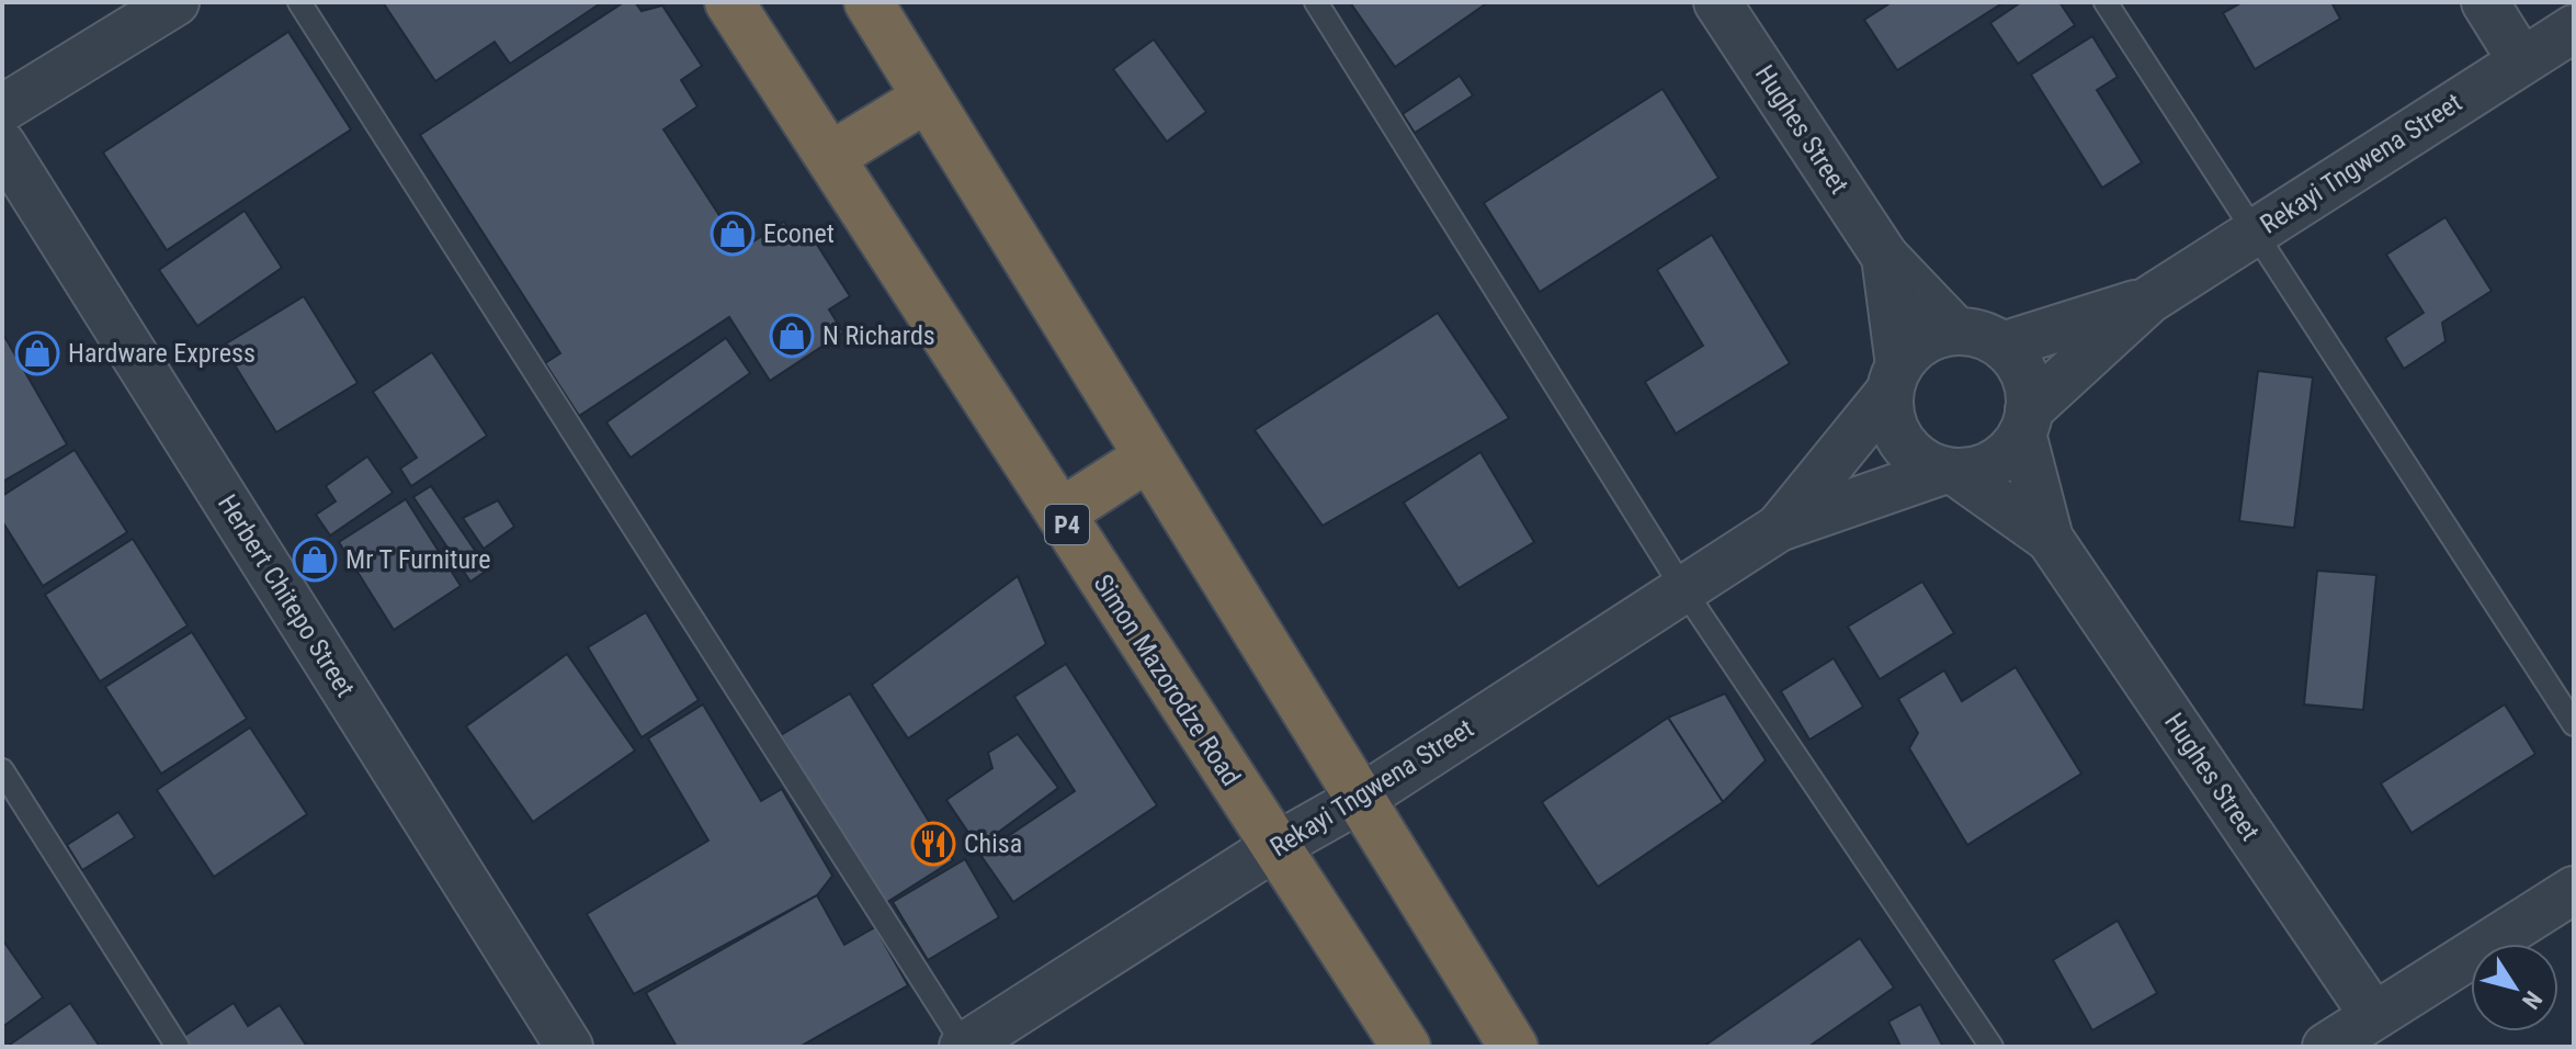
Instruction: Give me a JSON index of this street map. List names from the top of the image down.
{
  "streets": {
    "highway": ["P4", "Simon Mazorodze Road"],
    "street": ["Hughes Street", "Rekayi Tngwena Street", "Herbert Chitepo Street"]
  },
  "crossings": [
    ["Rekayi Tngwena Street", "Simon Mazorodze Road"]
  ],
  "places": {
    "shop": [
      "Econet",
      "N Richards",
      "Hardware Express",
      "Mr T Furniture"
    ],
    "restaurant": ["Chisa"]
  },
  "north": "bottom right"
}
